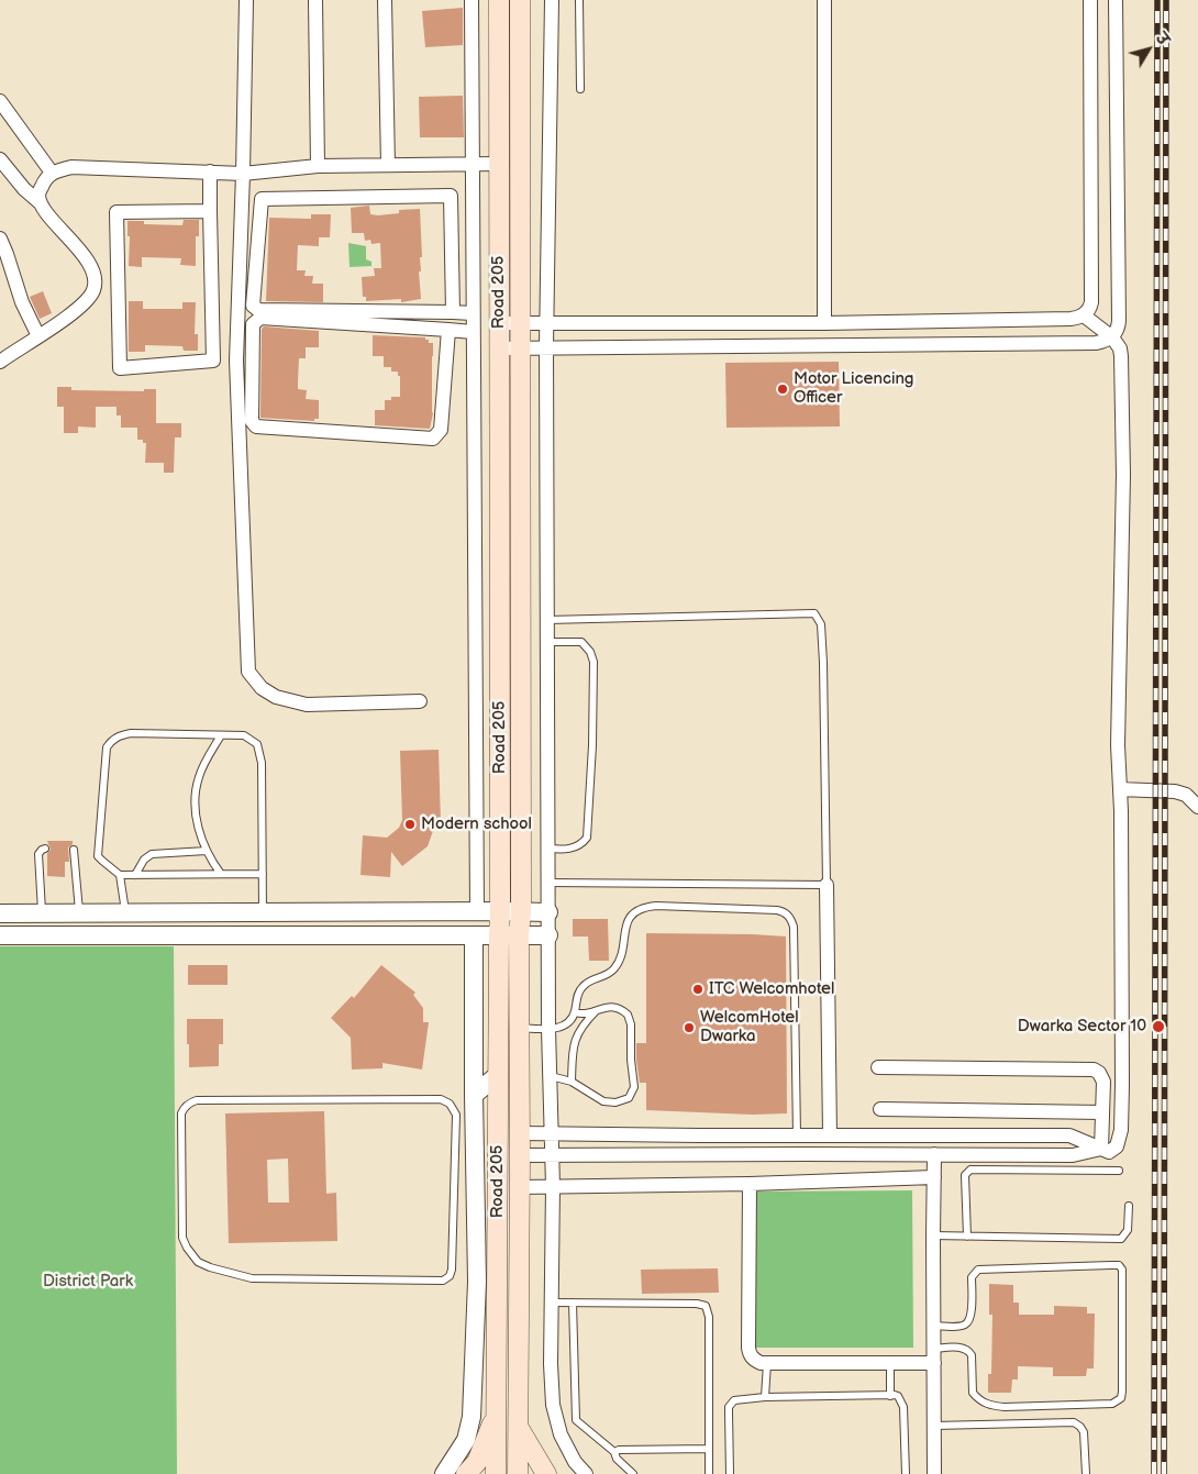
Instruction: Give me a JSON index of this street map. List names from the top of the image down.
{
  "streets": {
    "main road": ["Road 205"]
  },
  "parks": ["District Park"],
  "places": [
    "Motor Licencing Officer",
    "Modern school",
    "ITC Welcomhotel",
    "Dwarka Sector 10",
    "WelcomHotel Dwarka"
  ],
  "north": "top right"
}
